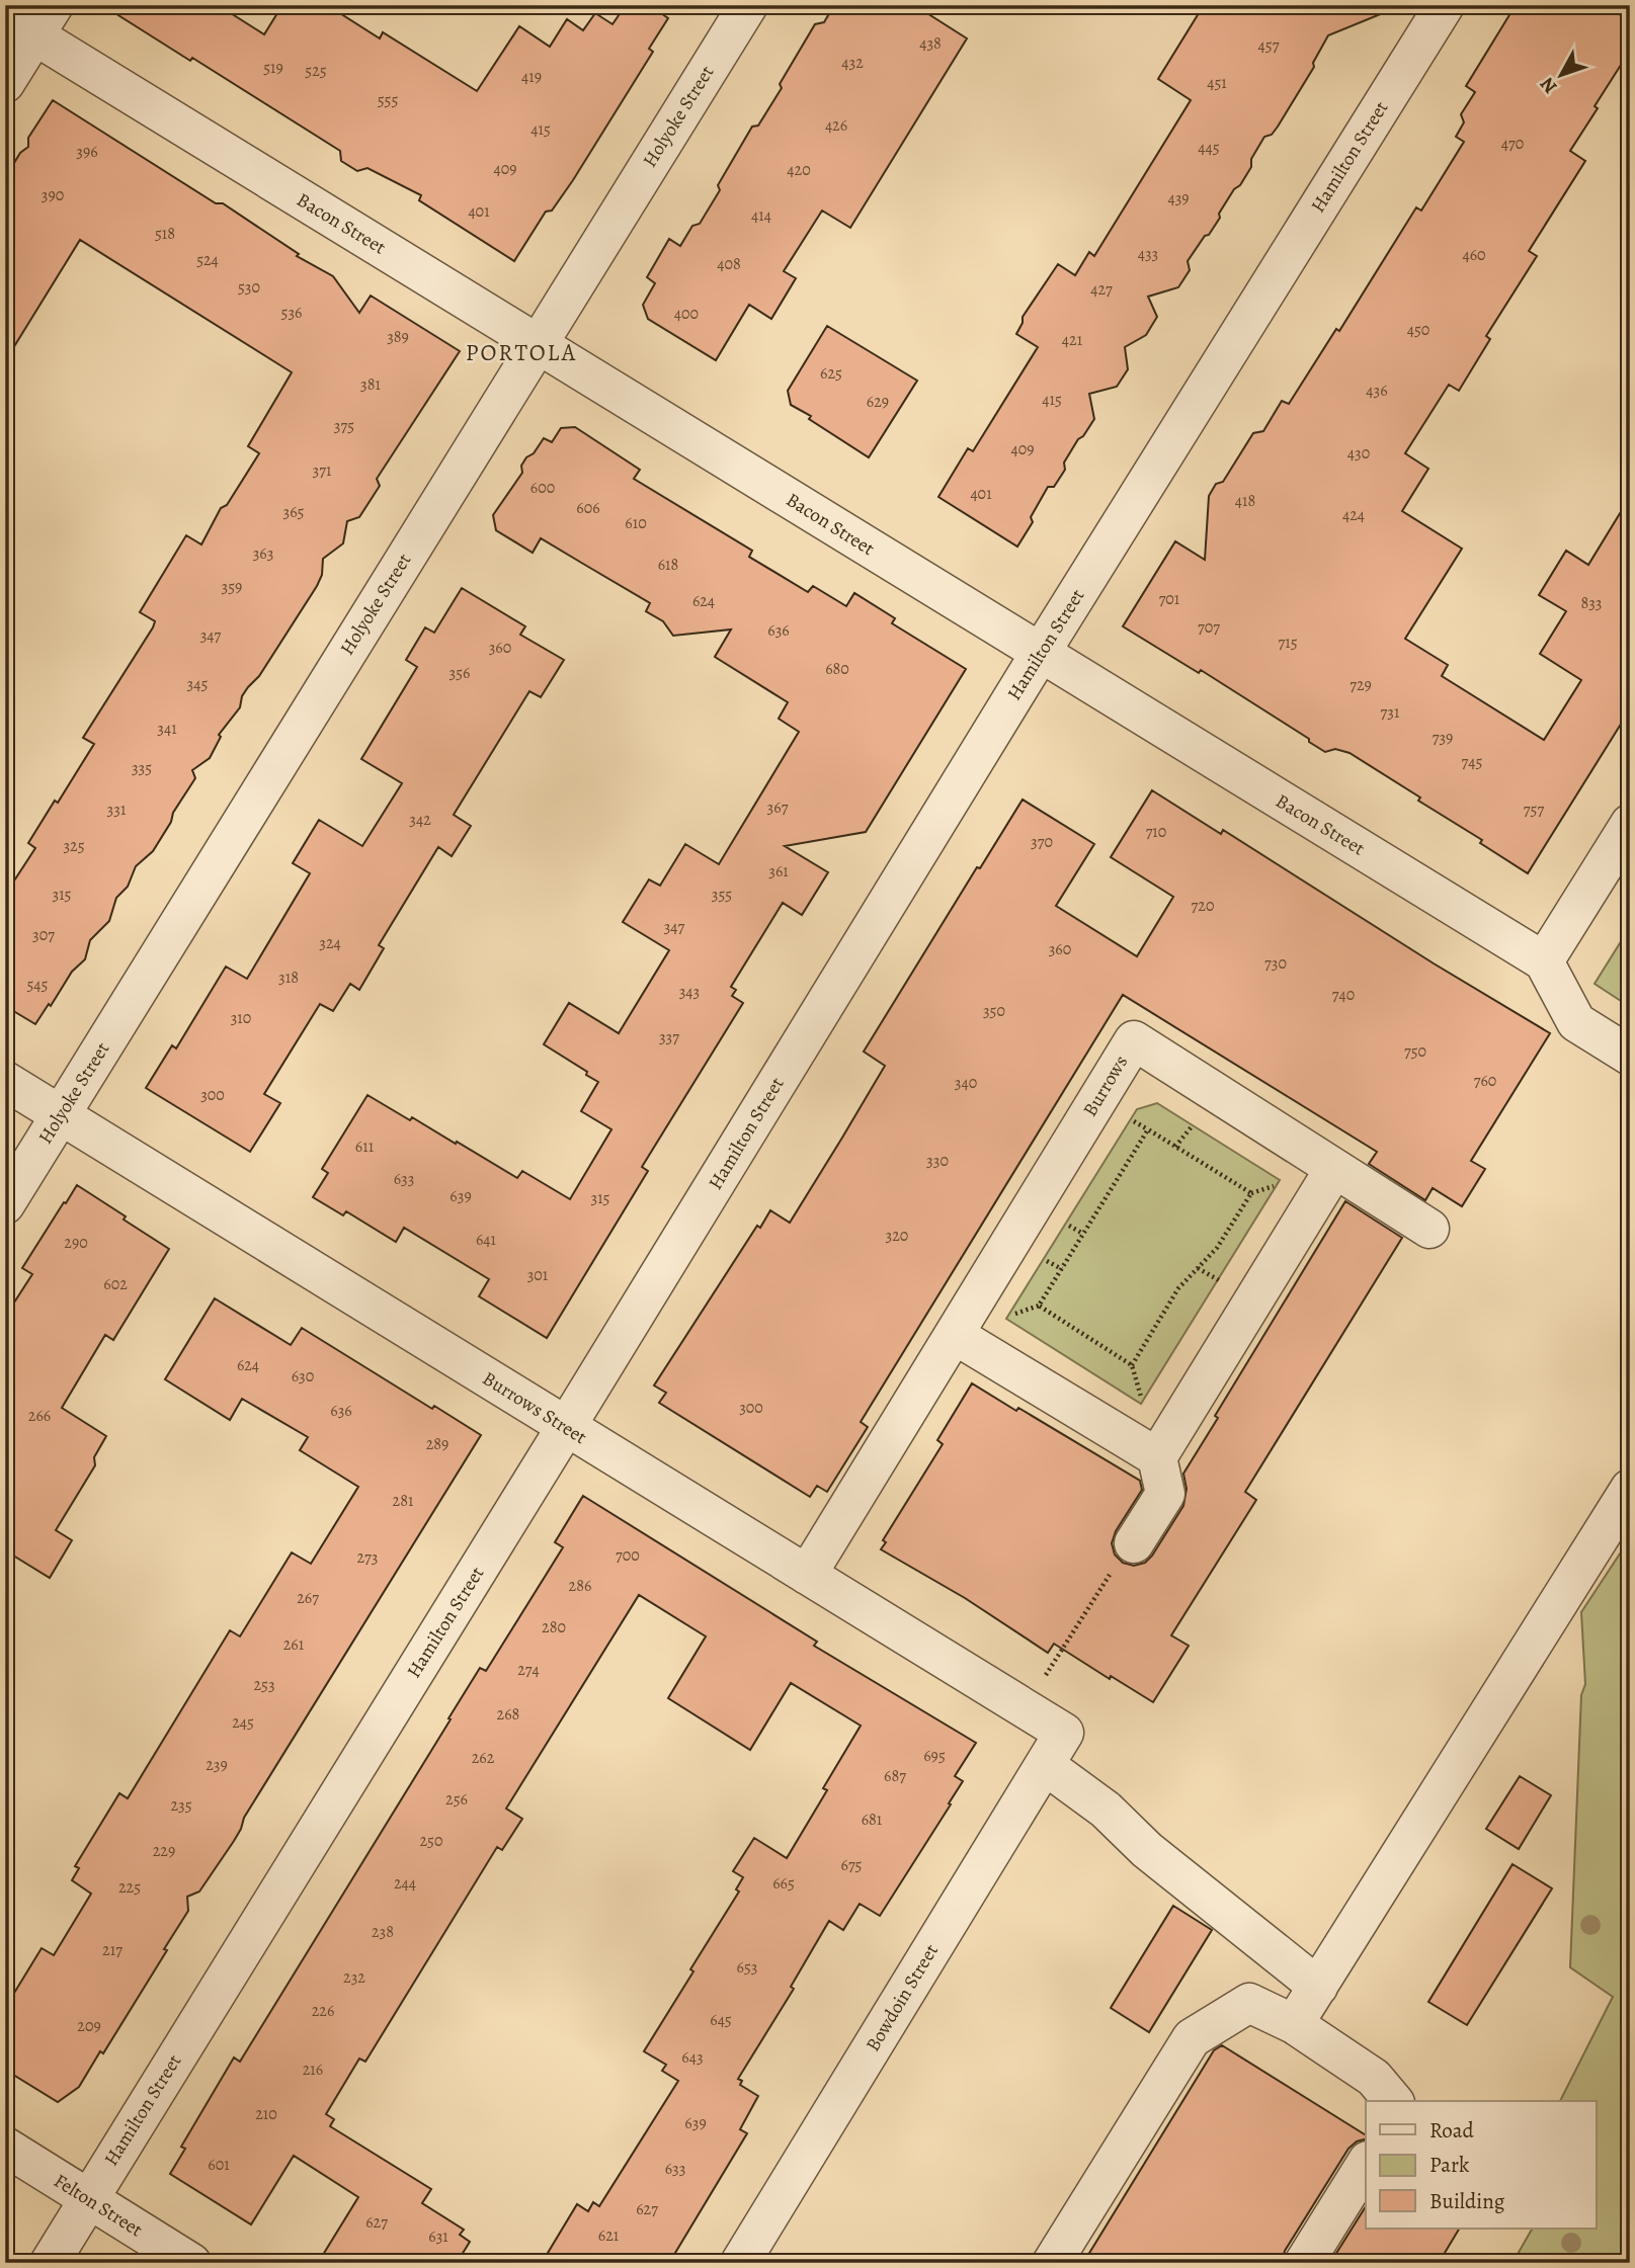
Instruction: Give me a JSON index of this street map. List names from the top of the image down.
{
  "streets": {
    "street": [
      "Holyoke Street",
      "Hamilton Street",
      "Bacon Street",
      "Burrows",
      "Burrows Street",
      "Bowdoin Street",
      "Felton Street"
    ]
  },
  "crossings": [
    ["Holyoke Street", "Bacon Street"],
    ["Holyoke Street", "Burrows Street"],
    ["Hamilton Street", "Bacon Street"],
    ["Hamilton Street", "Burrows Street"],
    ["Hamilton Street", "Felton Street"],
    ["Burrows", "Burrows Street"],
    ["Burrows Street", "Bowdoin Street"]
  ],
  "districts": ["PORTOLA"],
  "house_numbers": [
    "438",
    "457",
    "432",
    "519",
    "525",
    "419",
    "451",
    "555",
    "426",
    "415",
    "470",
    "445",
    "396",
    "409",
    "420",
    "390",
    "439",
    "401",
    "414",
    "518",
    "433",
    "460",
    "524",
    "408",
    "530",
    "427",
    "536",
    "400",
    "450",
    "389",
    "421",
    "625",
    "381",
    "436",
    "415",
    "629",
    "375",
    "409",
    "430",
    "371",
    "600",
    "401",
    "418",
    "606",
    "365",
    "424",
    "610",
    "363",
    "618",
    "359",
    "701",
    "624",
    "833",
    "707",
    "636",
    "347",
    "715",
    "360",
    "680",
    "356",
    "345",
    "729",
    "731",
    "341",
    "739",
    "745",
    "335",
    "367",
    "331",
    "757",
    "342",
    "710",
    "370",
    "325",
    "361",
    "315",
    "355",
    "720",
    "347",
    "307",
    "324",
    "360",
    "730",
    "318",
    "545",
    "343",
    "740",
    "350",
    "310",
    "337",
    "750",
    "760",
    "340",
    "300",
    "611",
    "330",
    "633",
    "639",
    "315",
    "320",
    "641",
    "290",
    "301",
    "602",
    "624",
    "630",
    "300",
    "636",
    "266",
    "289",
    "281",
    "700",
    "273",
    "286",
    "267",
    "280",
    "261",
    "274",
    "253",
    "268",
    "245",
    "695",
    "262",
    "239",
    "687",
    "256",
    "235",
    "681",
    "250",
    "229",
    "675",
    "244",
    "665",
    "225",
    "238",
    "217",
    "653",
    "232",
    "226",
    "645",
    "209",
    "643",
    "216",
    "210",
    "639",
    "601",
    "633",
    "627",
    "627",
    "621",
    "631"
  ],
  "legend": ["Road", "Park", "Building"],
  "north": "bottom left"
}
